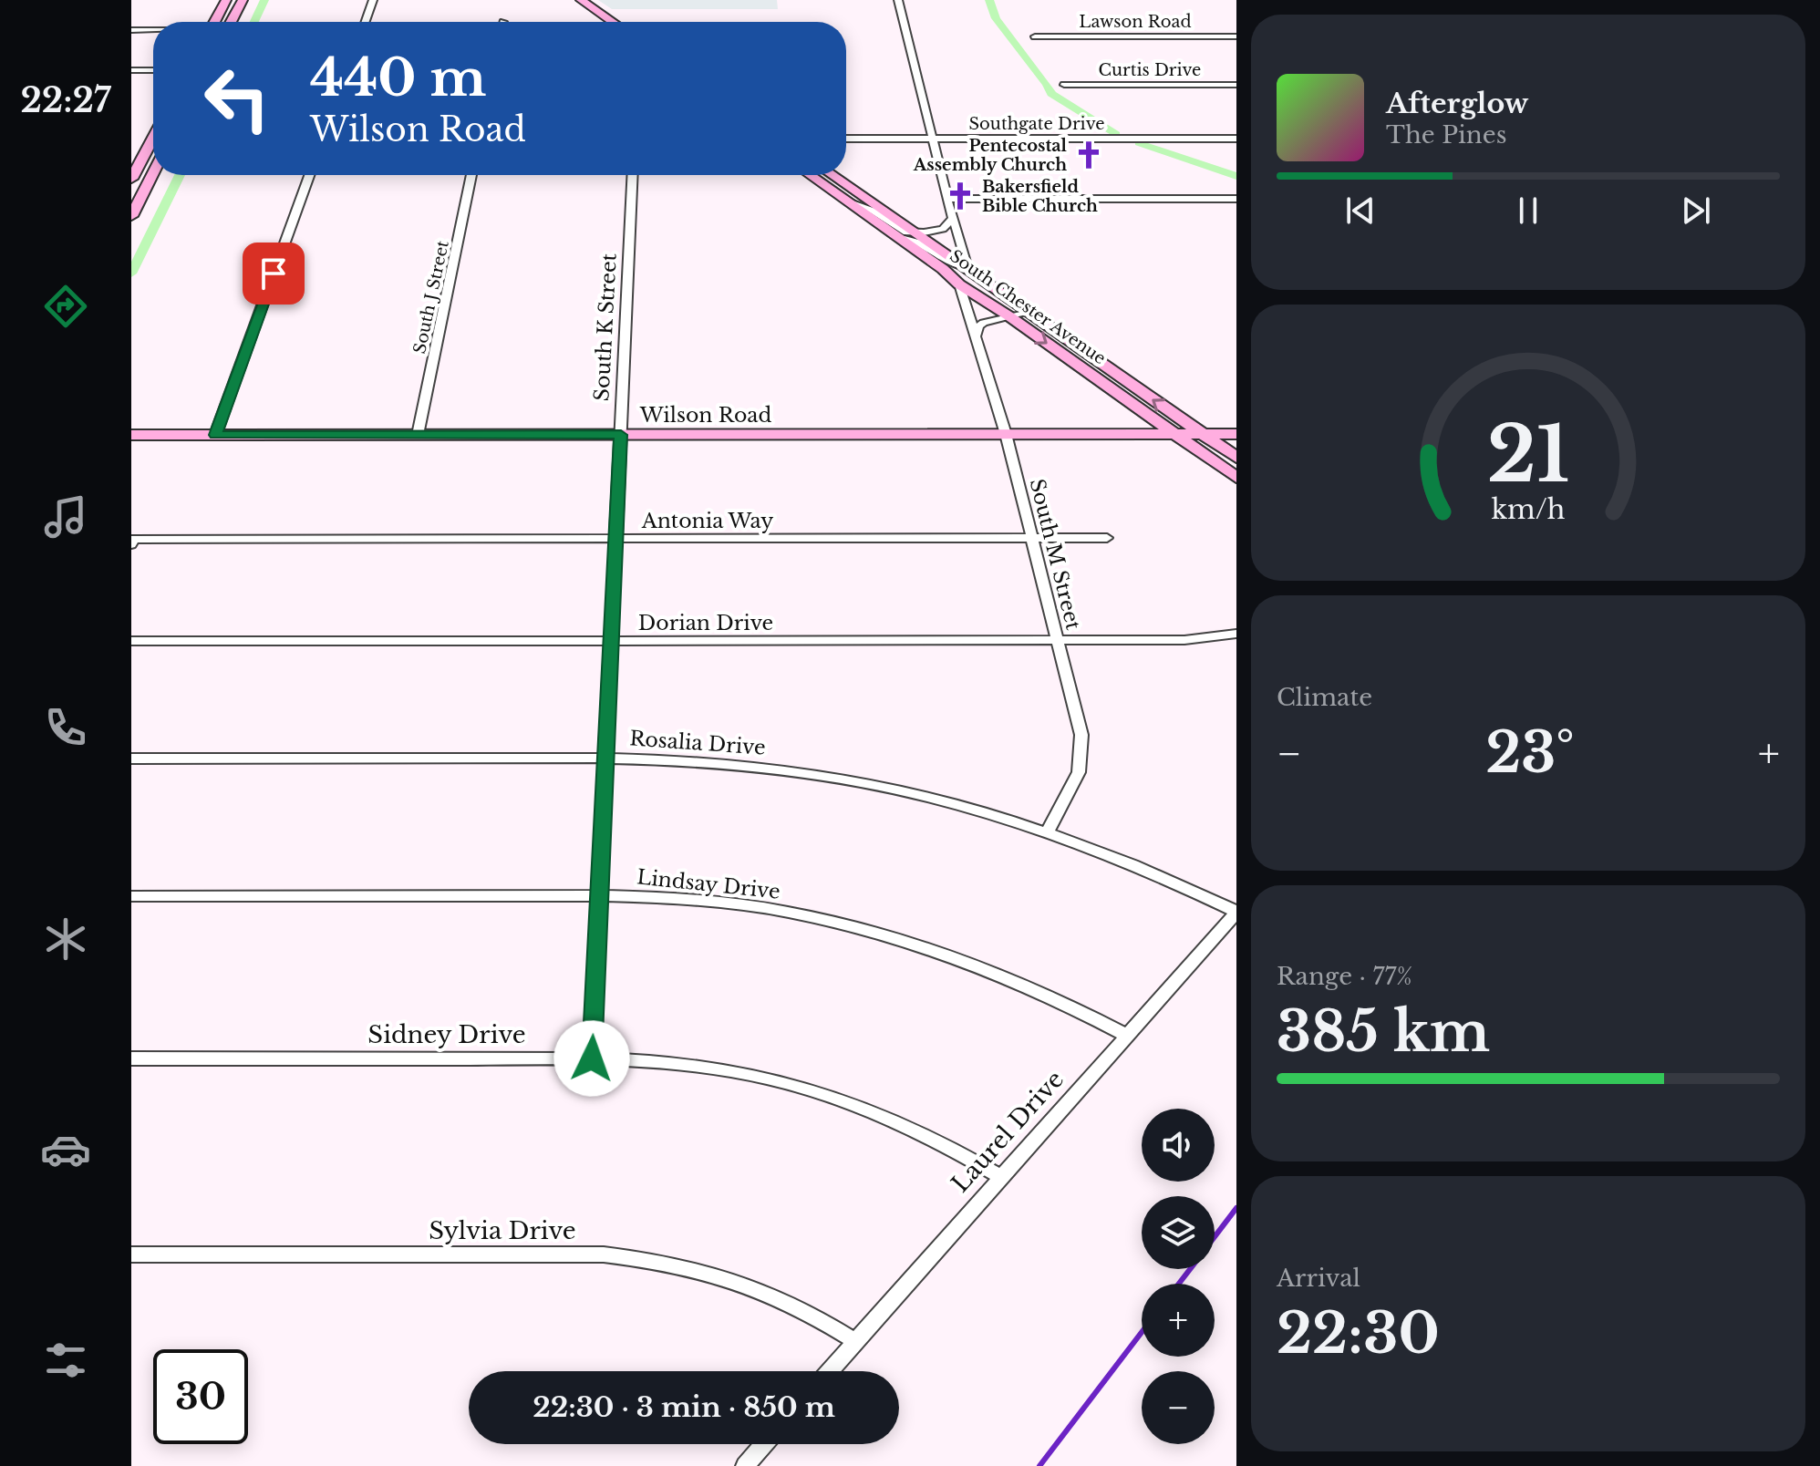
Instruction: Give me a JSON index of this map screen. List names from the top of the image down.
{
  "streets": {
    "main road": ["South Chester Avenue", "Wilson Road"],
    "street": [
      "Lawson Road",
      "Curtis Drive",
      "Southgate Drive",
      "South J Street",
      "South K Street",
      "Antonia Way",
      "South M Street",
      "Dorian Drive",
      "Rosalia Drive",
      "Lindsay Drive",
      "Sidney Drive",
      "Laurel Drive",
      "Sylvia Drive"
    ]
  },
  "crossings": [
    ["South J Street", "Wilson Road"],
    ["South Chester Avenue", "Wilson Road"],
    ["South Chester Avenue", "South M Street"],
    ["South K Street", "Wilson Road"],
    ["South K Street", "Antonia Way"],
    ["South K Street", "Dorian Drive"],
    ["South K Street", "Rosalia Drive"],
    ["South K Street", "Lindsay Drive"],
    ["South K Street", "Sidney Drive"],
    ["Wilson Road", "South M Street"],
    ["Antonia Way", "South M Street"],
    ["South M Street", "Dorian Drive"],
    ["South M Street", "Rosalia Drive"],
    ["Rosalia Drive", "Laurel Drive"],
    ["Lindsay Drive", "Laurel Drive"],
    ["Sidney Drive", "Laurel Drive"],
    ["Laurel Drive", "Sylvia Drive"]
  ],
  "places": {
    "church": ["Pentecostal Assembly Church", "Bakersfield Bible Church"]
  },
  "page": {
    "tabs": "22:27",
    "turn": ["440 m", "Wilson Road"],
    "song": ["Afterglow", "The Pines"],
    "tile": [
      "Climate",
      ["Range · 77%", "385 km"],
      ["Arrival", "22:30"]
    ],
    "heat": ["−", "23°", "+"],
    "map_buttons": ["+", "−"],
    "limit": "30",
    "trip": "22:30 · 3 min · 850 m",
    "gauge": ["21", "km/h"]
  }
}
